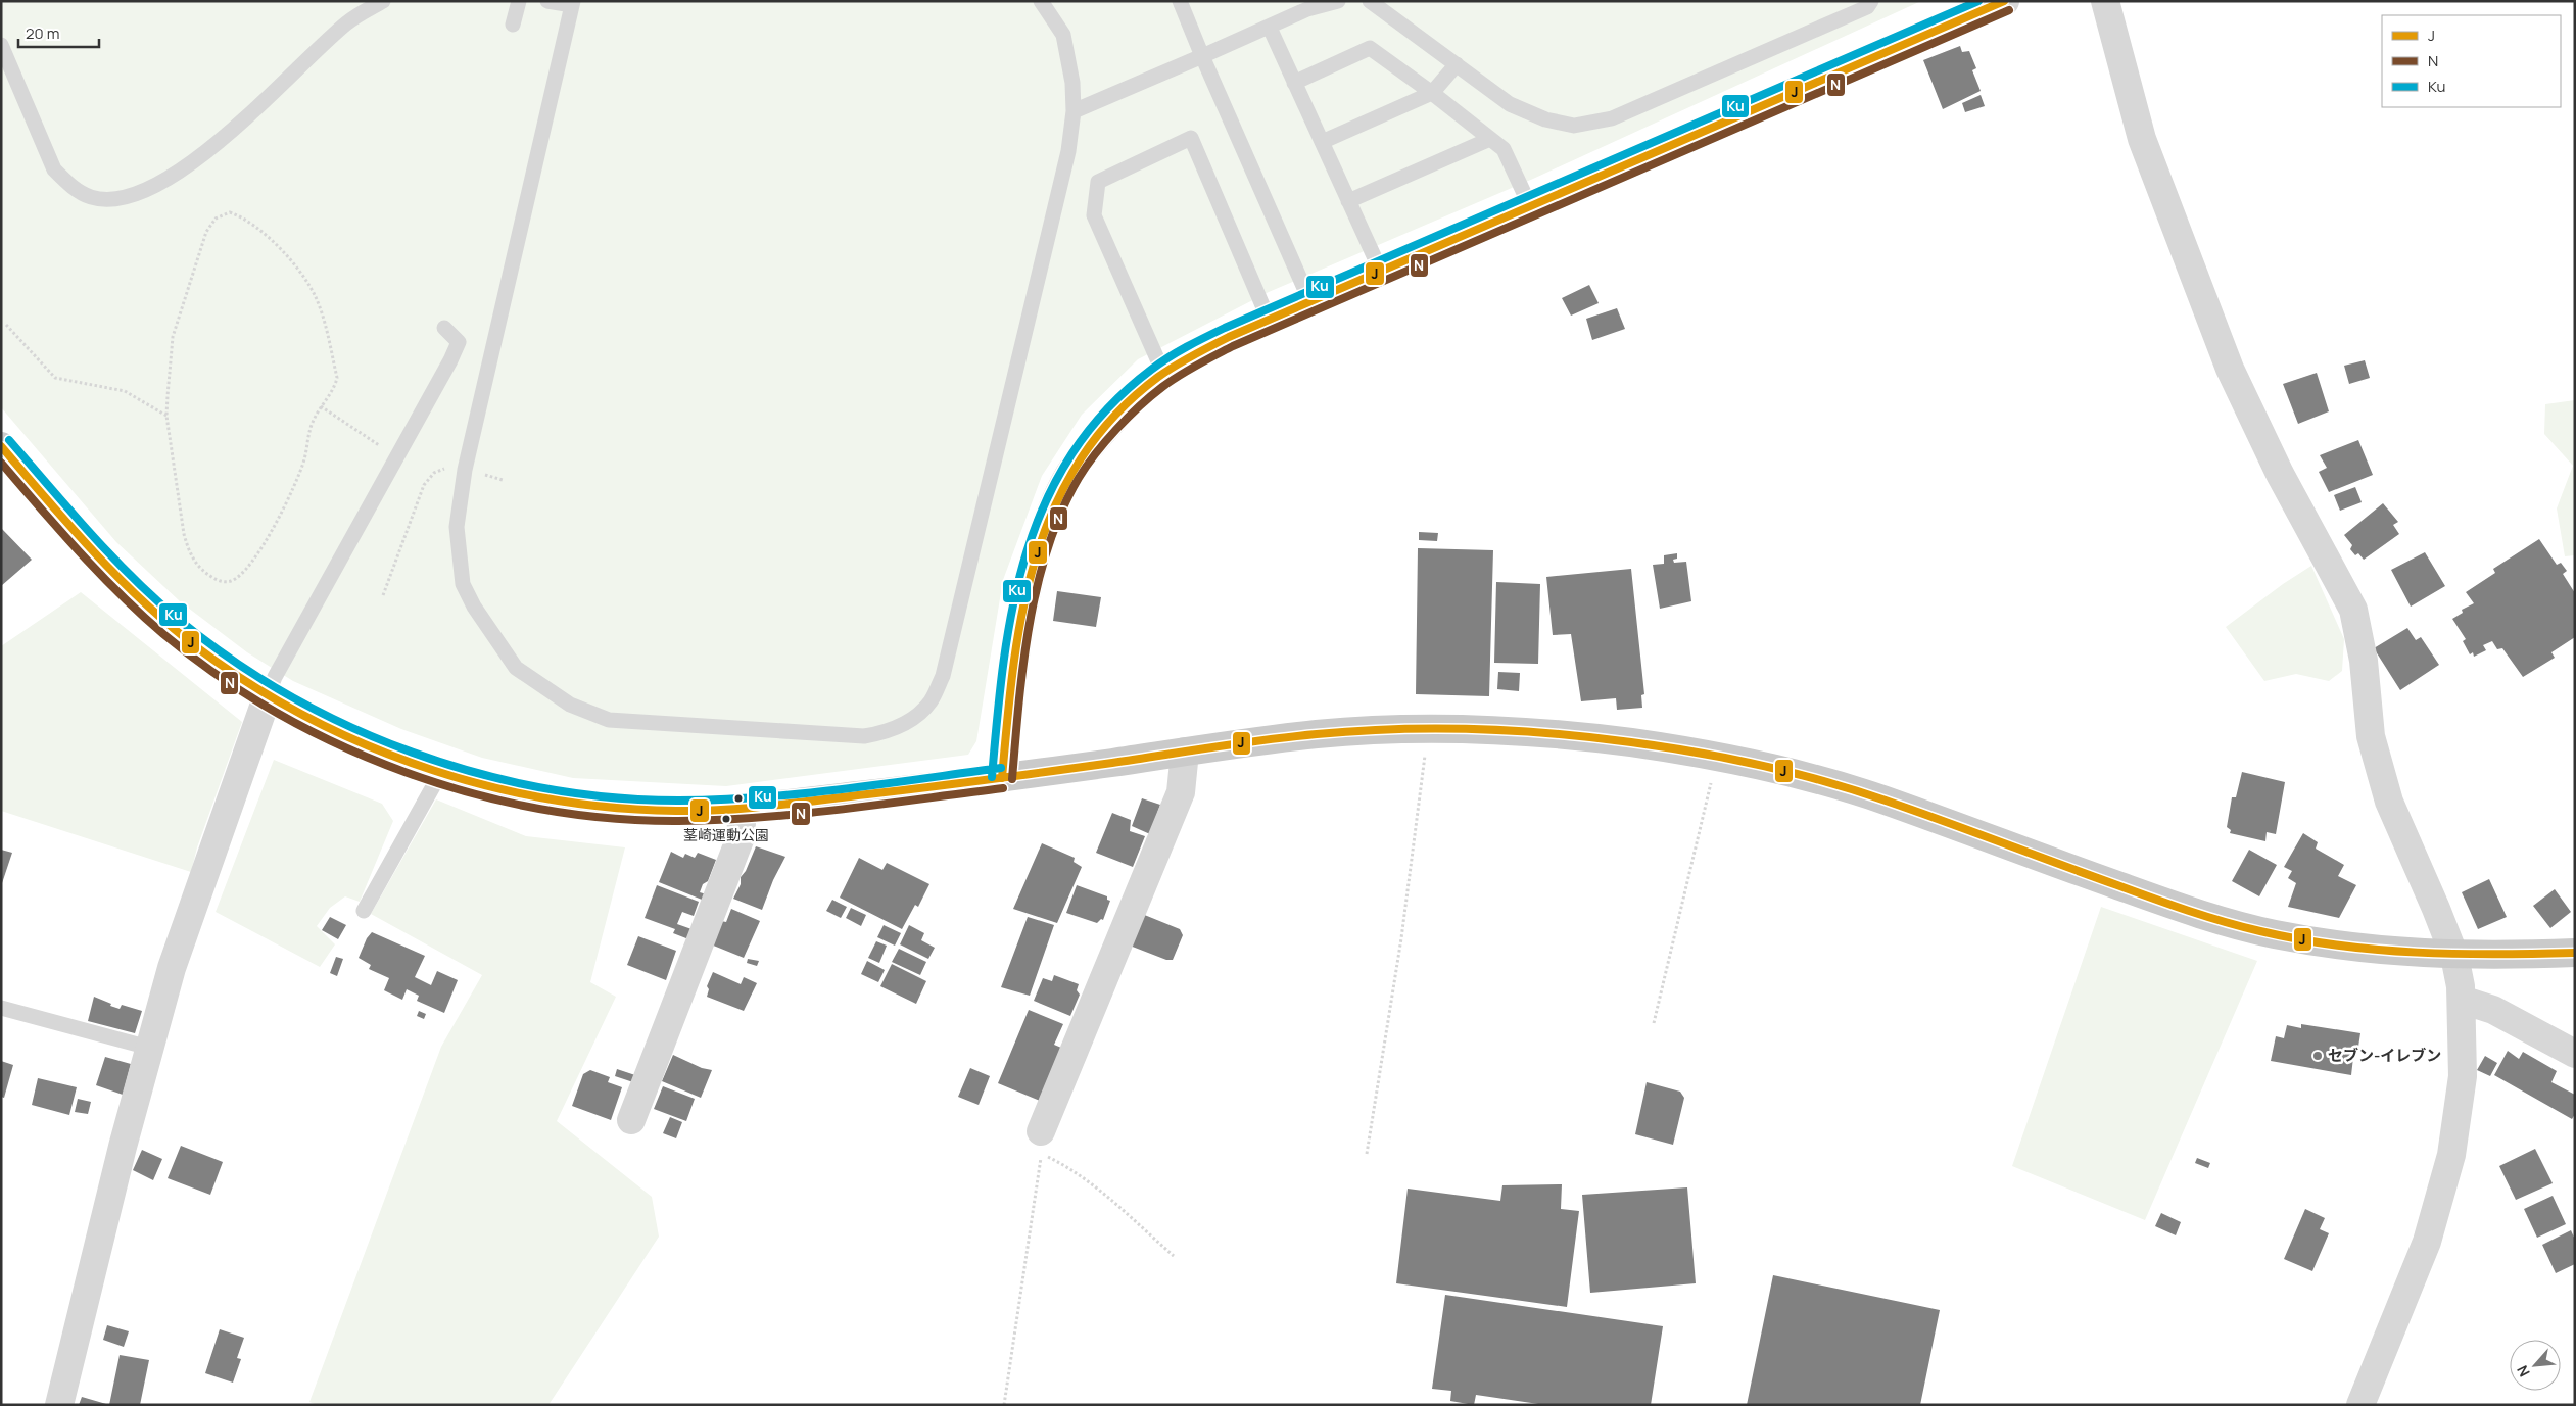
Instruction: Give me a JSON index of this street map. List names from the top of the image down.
{
  "places": ["茎崎運動公園", "セブン-イレブン"],
  "lines": ["transit line J", "transit line Ku", "transit line N"],
  "legend": ["J", "N", "Ku"],
  "scale_bar": "20 m",
  "north": "bottom left"
}
